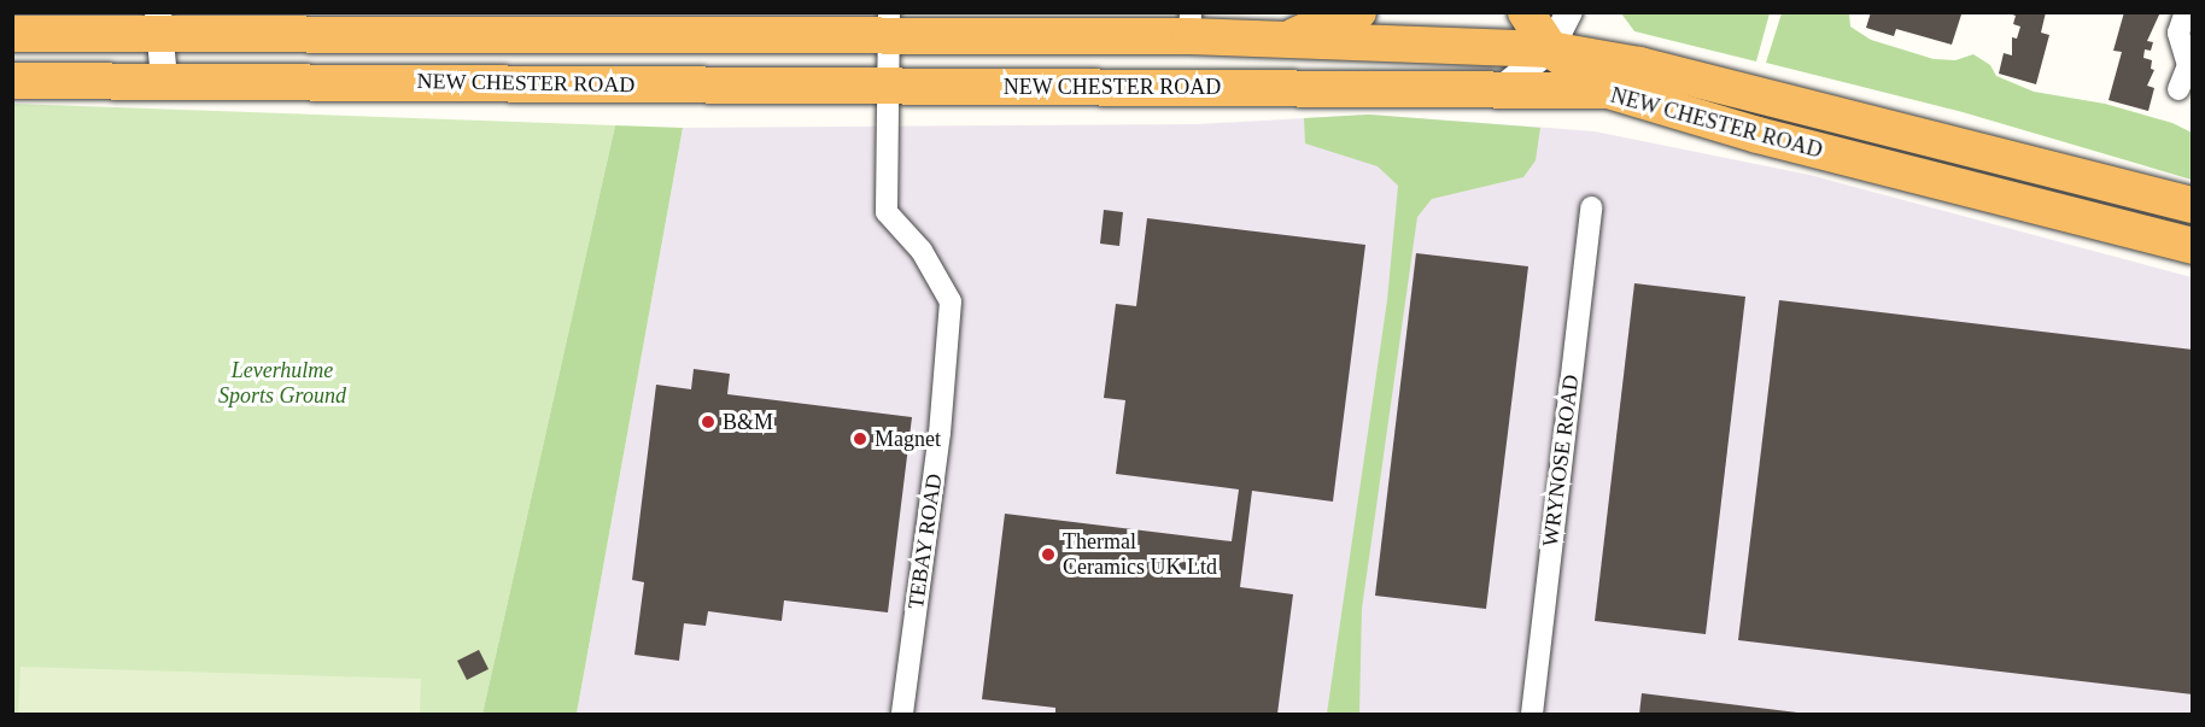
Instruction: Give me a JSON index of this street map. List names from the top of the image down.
{
  "streets": {
    "highway": ["NEW CHESTER ROAD"],
    "street": ["WRYNOSE ROAD", "TEBAY ROAD"]
  },
  "crossings": [
    ["NEW CHESTER ROAD", "TEBAY ROAD"]
  ],
  "parks": ["Leverhulme Sports Ground"],
  "places": ["B&M", "Magnet", "Thermal Ceramics UK Ltd"]
}
